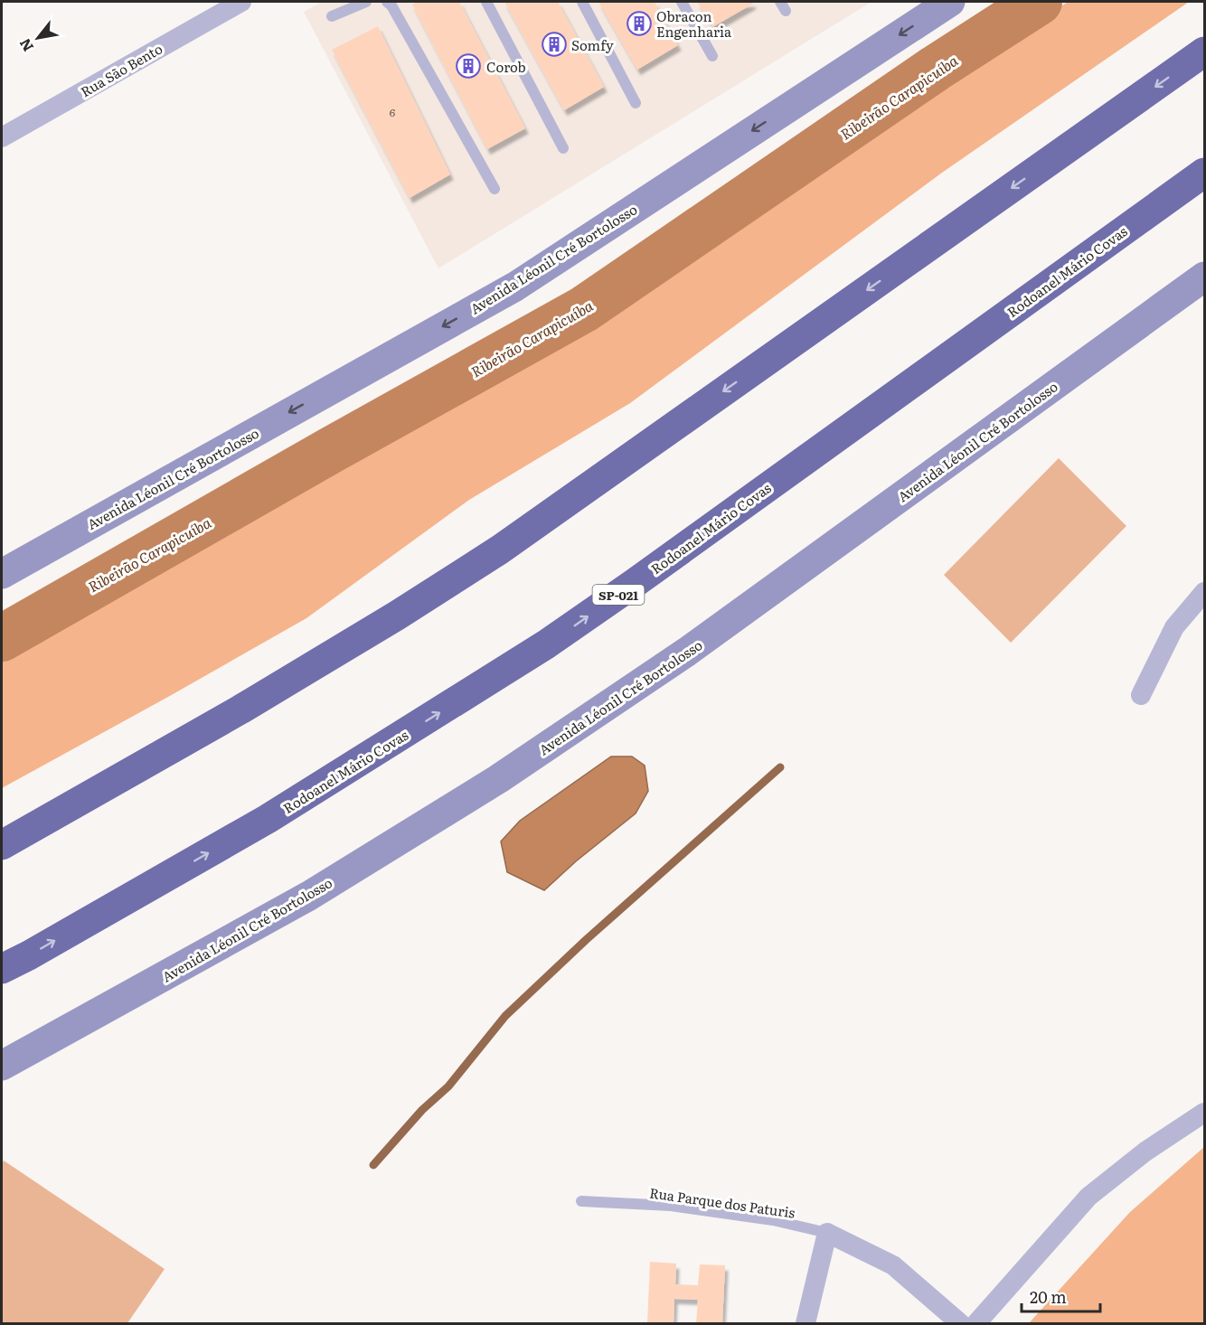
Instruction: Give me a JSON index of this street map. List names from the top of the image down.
{
  "streets": {
    "highway": ["Rodoanel Mário Covas", "SP-021"],
    "main road": ["Avenida Léonil Cré Bortolosso"],
    "street": ["Rua São Bento"],
    "lane": ["Rua Parque dos Paturis"]
  },
  "one_way": ["Avenida Léonil Cré Bortolosso"],
  "water": ["Ribeirão Carapicuíba"],
  "places": {
    "building": ["Obracon Engenharia", "Somfy", "Corob"]
  },
  "house_numbers": ["6"],
  "scale_bar": "20 m",
  "north": "bottom left"
}
